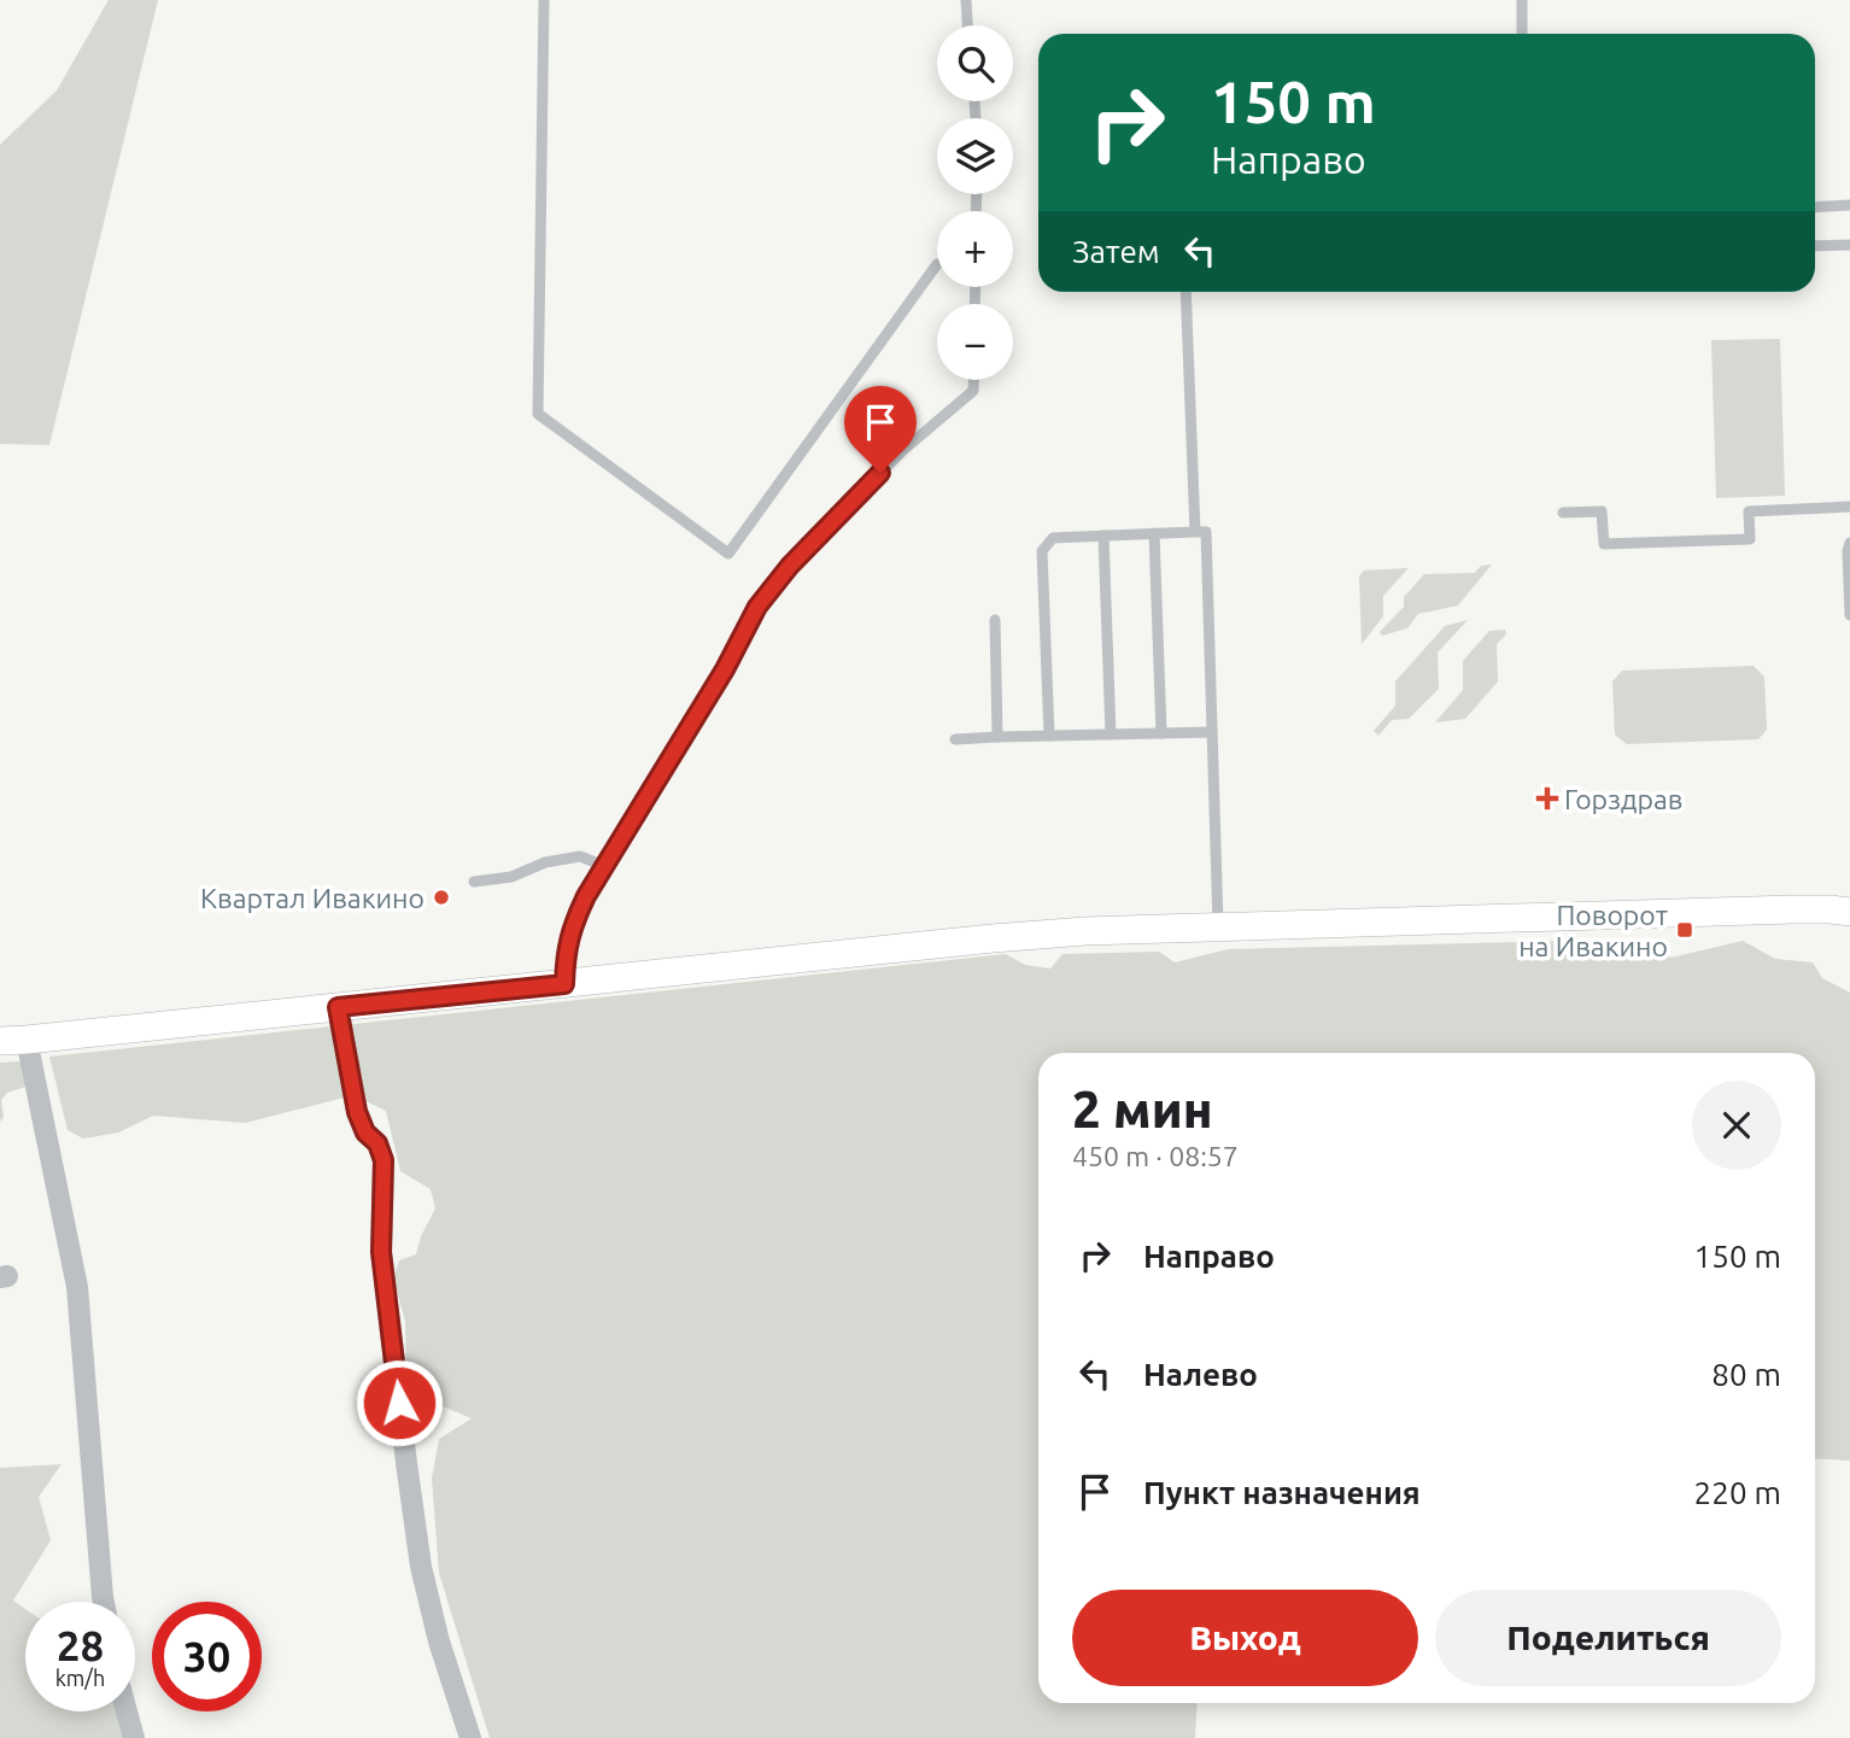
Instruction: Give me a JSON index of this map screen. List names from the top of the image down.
{
  "places": {
    "health": ["Горздрав"],
    "other": ["Квартал Ивакино"],
    "transit": ["Поворот на Ивакино"]
  },
  "page": {
    "map_buttons": ["+", "−"],
    "turn": ["150 m", "Направо"],
    "then": "Затем",
    "heading": ["2 мин", "450 m · 08:57"],
    "list": [
      {
        "name": "Направо",
        "value": "150 m"
      },
      {
        "name": "Налево",
        "value": "80 m"
      },
      {
        "name": "Пункт назначения",
        "value": "220 m"
      }
    ],
    "buttons": ["Выход", "Поделиться"],
    "speed": "28 km/h",
    "limit": "30"
  }
}
